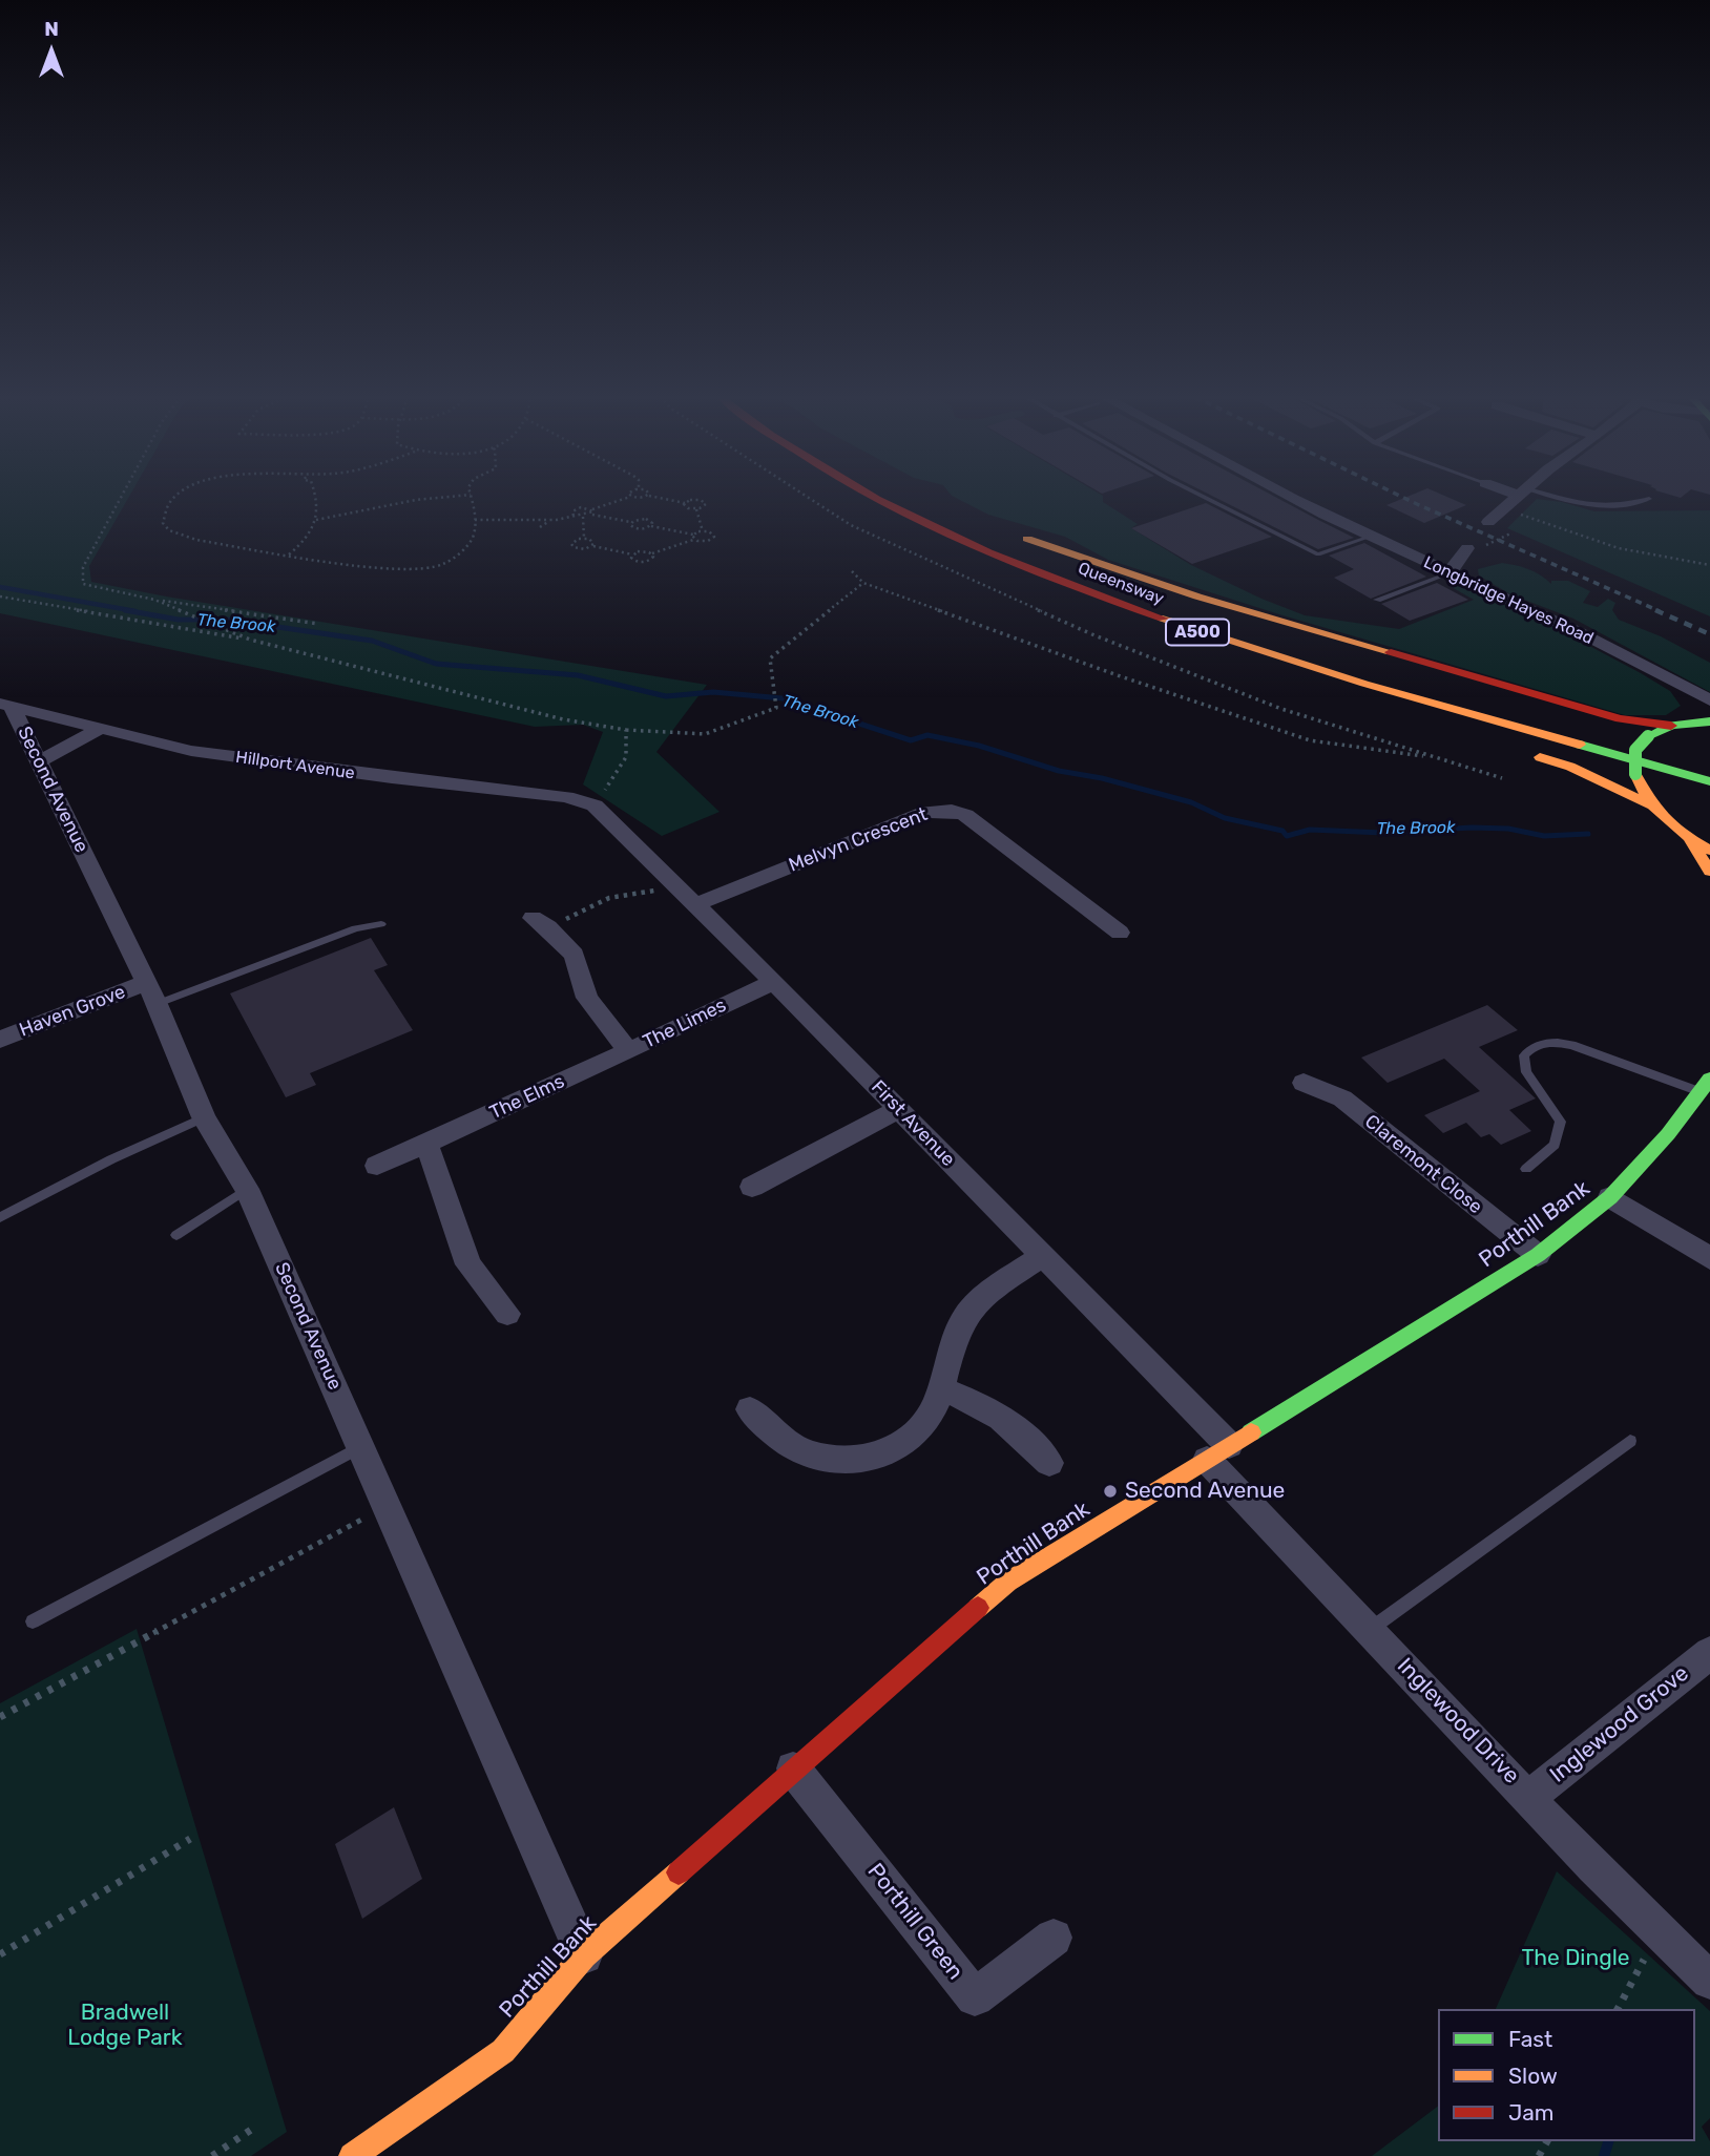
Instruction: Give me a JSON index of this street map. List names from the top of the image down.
{
  "streets": {
    "main road": ["Queensway", "A500", "Porthill Bank"],
    "street": [
      "Longbridge Hayes Road",
      "Hillport Avenue",
      "Second Avenue",
      "Melvyn Crescent",
      "Haven Grove",
      "The Limes",
      "The Elms",
      "First Avenue",
      "Claremont Close",
      "Inglewood Drive",
      "Inglewood Grove",
      "Porthill Green"
    ]
  },
  "crossings": [
    ["Hillport Avenue", "Second Avenue"],
    ["Hillport Avenue", "First Avenue"],
    ["Second Avenue", "Haven Grove"],
    ["Second Avenue", "Porthill Bank"],
    ["Melvyn Crescent", "First Avenue"],
    ["The Limes", "The Elms"],
    ["The Limes", "First Avenue"],
    ["First Avenue", "Porthill Bank"],
    ["First Avenue", "Inglewood Drive"],
    ["Claremont Close", "Porthill Bank"],
    ["Porthill Bank", "Inglewood Drive"],
    ["Porthill Bank", "Porthill Green"],
    ["Inglewood Drive", "Inglewood Grove"]
  ],
  "water": ["The Brook"],
  "parks": ["The Dingle", "Bradwell Lodge Park"],
  "places": ["Second Avenue"],
  "legend": ["Fast", "Slow", "Jam"],
  "north": "top"
}
